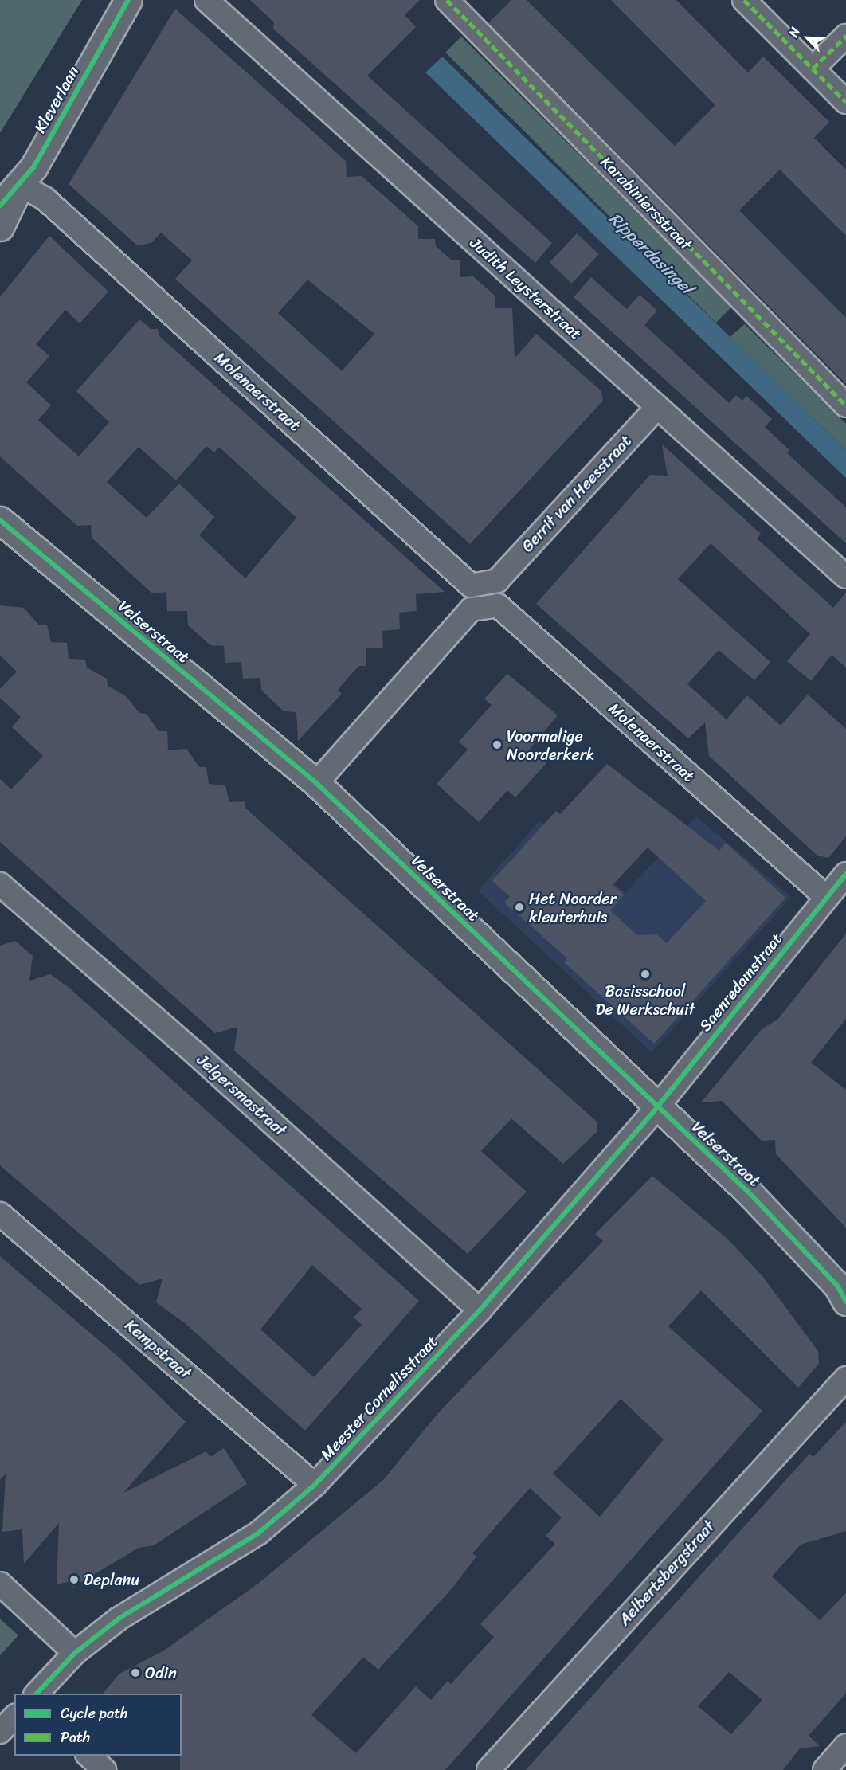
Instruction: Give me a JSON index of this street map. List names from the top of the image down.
{
  "streets": {
    "street": [
      "Kleverlaan",
      "Karabiniersstraat",
      "Judith Leysterstraat",
      "Molenaerstraat",
      "Gerrit van Heesstraat",
      "Velserstraat",
      "Saenredamstraat",
      "Jelgersmastraat",
      "Kempstraat",
      "Meester Cornelisstraat",
      "Aelbertsbergstraat"
    ]
  },
  "crossings": [
    ["Kleverlaan", "Molenaerstraat"],
    ["Judith Leysterstraat", "Gerrit van Heesstraat"],
    ["Molenaerstraat", "Saenredamstraat"],
    ["Velserstraat", "Saenredamstraat"],
    ["Velserstraat", "Meester Cornelisstraat"],
    ["Saenredamstraat", "Meester Cornelisstraat"],
    ["Jelgersmastraat", "Meester Cornelisstraat"],
    ["Kempstraat", "Meester Cornelisstraat"]
  ],
  "water": ["Ripperdasingel"],
  "places": [
    "Voormalige Noorderkerk",
    "Het Noorder kleuterhuis",
    "Basisschool De Werkschuit",
    "Deplanu",
    "Odin"
  ],
  "legend": ["Cycle path", "Path"],
  "north": "top left"
}
